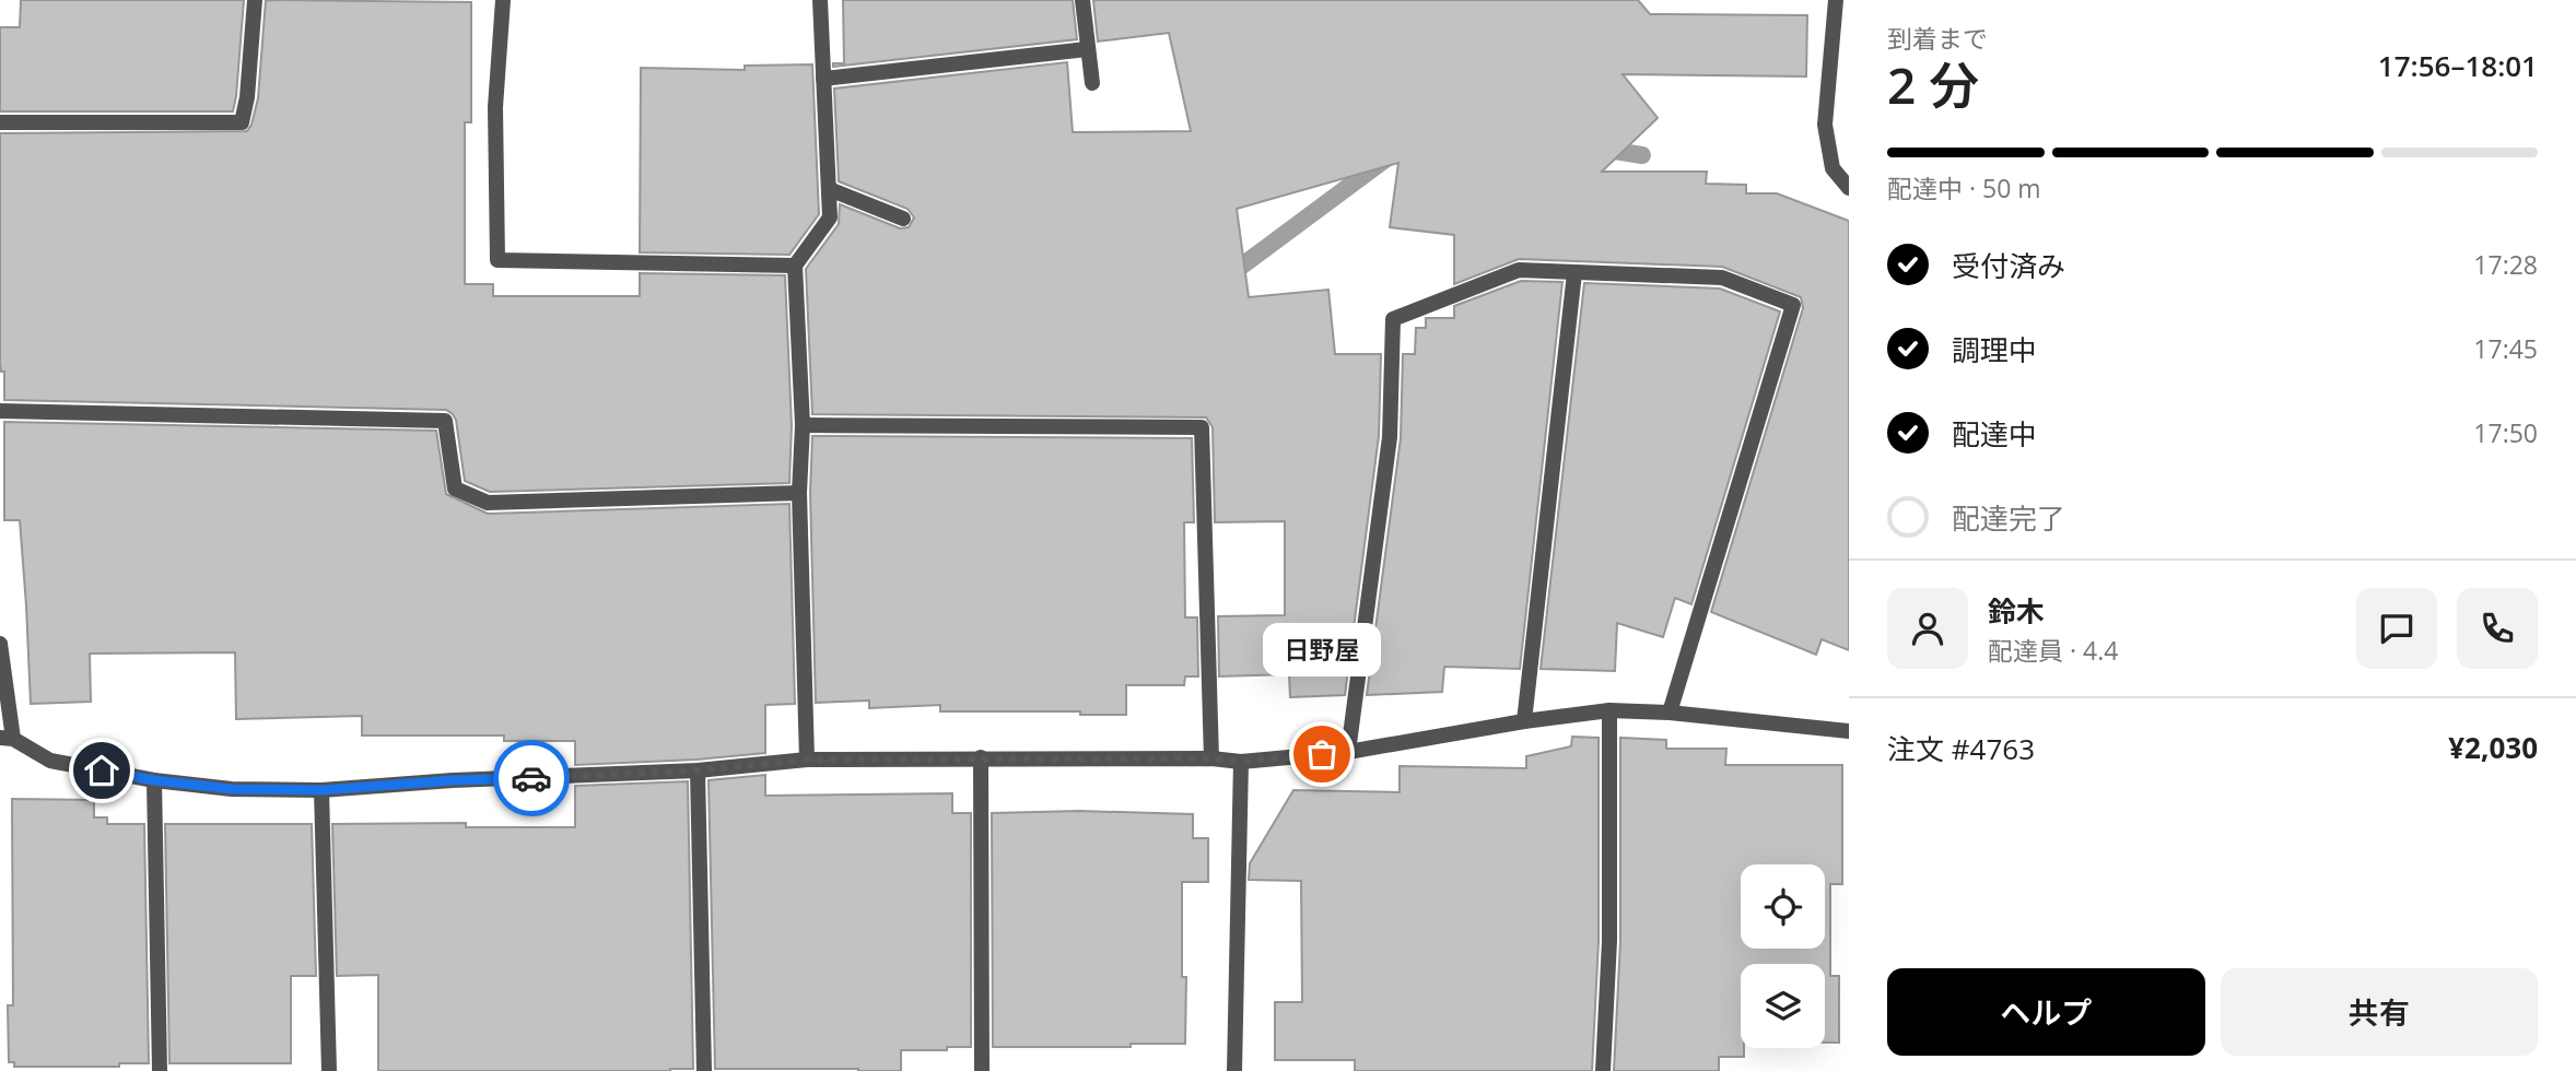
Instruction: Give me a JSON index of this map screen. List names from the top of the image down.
{
  "places": ["日野屋"],
  "page": {
    "heading": ["2 分", "到着まで", "17:56–18:01"],
    "panel": [
      "鈴木",
      "配達員 · 4.4",
      "注文 #4763",
      "¥2,030"
    ],
    "bar": "配達中 · 50 m",
    "list": [
      ["受付済み", "17:28"],
      ["調理中", "17:45"],
      ["配達中", "17:50"],
      "配達完了"
    ],
    "bubble": "日野屋",
    "buttons": ["ヘルプ", "共有"]
  }
}
